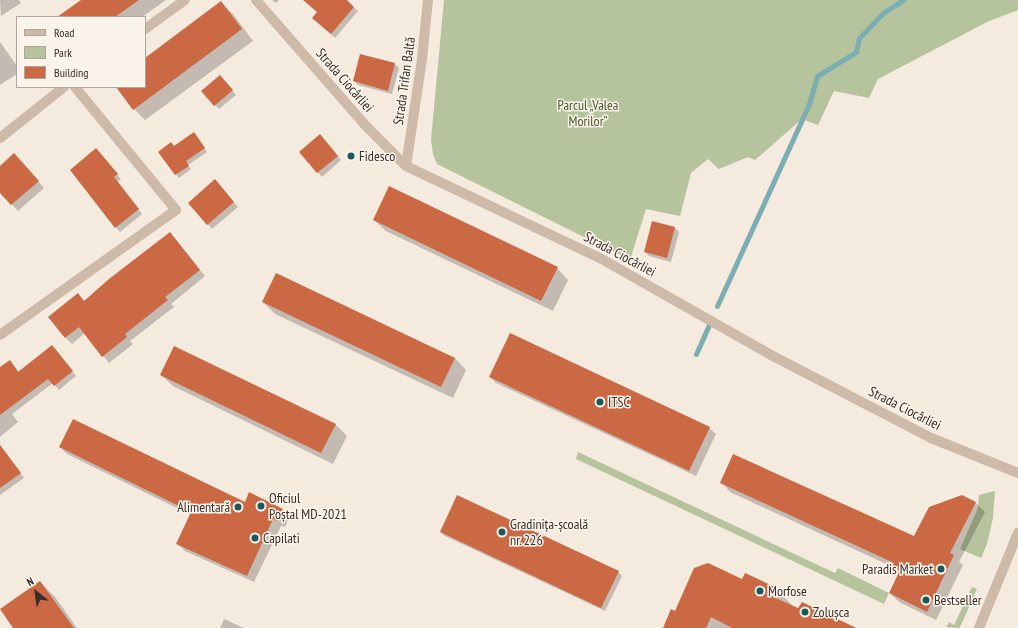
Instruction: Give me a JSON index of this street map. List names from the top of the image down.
{
  "streets": {
    "street": ["Strada Ciocârliei", "Strada Trifan Baltă"]
  },
  "crossings": [
    ["Strada Ciocârliei", "Strada Trifan Baltă"]
  ],
  "parks": ["Parcul „Valea Morilor”"],
  "places": [
    "Fidesco",
    "ITSC",
    "Oficiul Poștal MD-2021",
    "Alimentară",
    "Gradinița-școală nr. 226",
    "Capilati",
    "Paradis Market",
    "Morfose",
    "Bestseller",
    "Zolușca"
  ],
  "legend": ["Road", "Park", "Building"],
  "north": "top left"
}
